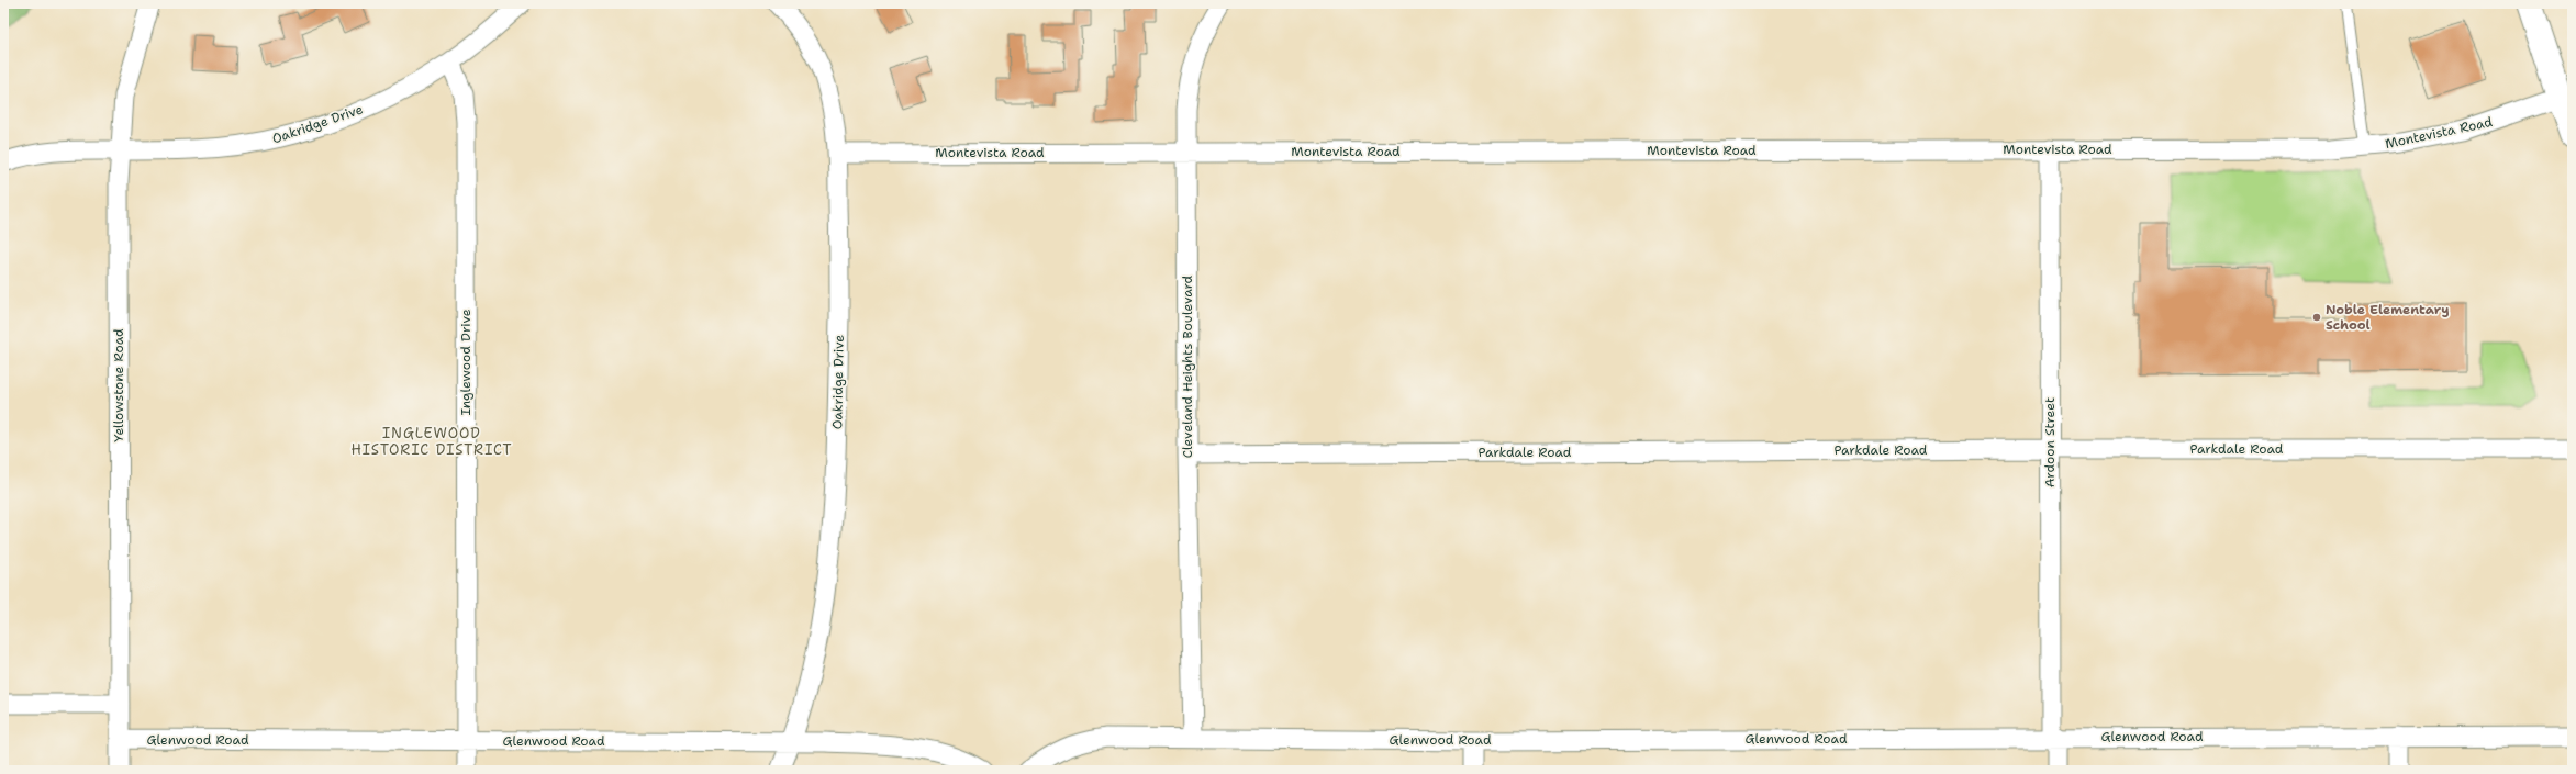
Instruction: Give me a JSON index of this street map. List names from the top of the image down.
{
  "streets": {
    "street": [
      "Oakridge Drive",
      "Montevista Road",
      "Inglewood Drive",
      "Cleveland Heights Boulevard",
      "Yellowstone Road",
      "Ardoon Street",
      "Parkdale Road",
      "Glenwood Road"
    ]
  },
  "crossings": [
    ["Oakridge Drive", "Montevista Road"],
    ["Oakridge Drive", "Inglewood Drive"],
    ["Oakridge Drive", "Yellowstone Road"],
    ["Oakridge Drive", "Glenwood Road"],
    ["Montevista Road", "Cleveland Heights Boulevard"],
    ["Montevista Road", "Ardoon Street"],
    ["Inglewood Drive", "Glenwood Road"],
    ["Cleveland Heights Boulevard", "Parkdale Road"],
    ["Cleveland Heights Boulevard", "Glenwood Road"],
    ["Yellowstone Road", "Glenwood Road"],
    ["Ardoon Street", "Parkdale Road"],
    ["Ardoon Street", "Glenwood Road"]
  ],
  "districts": ["INGLEWOOD HISTORIC DISTRICT"],
  "places": ["Noble Elementary School"]
}
